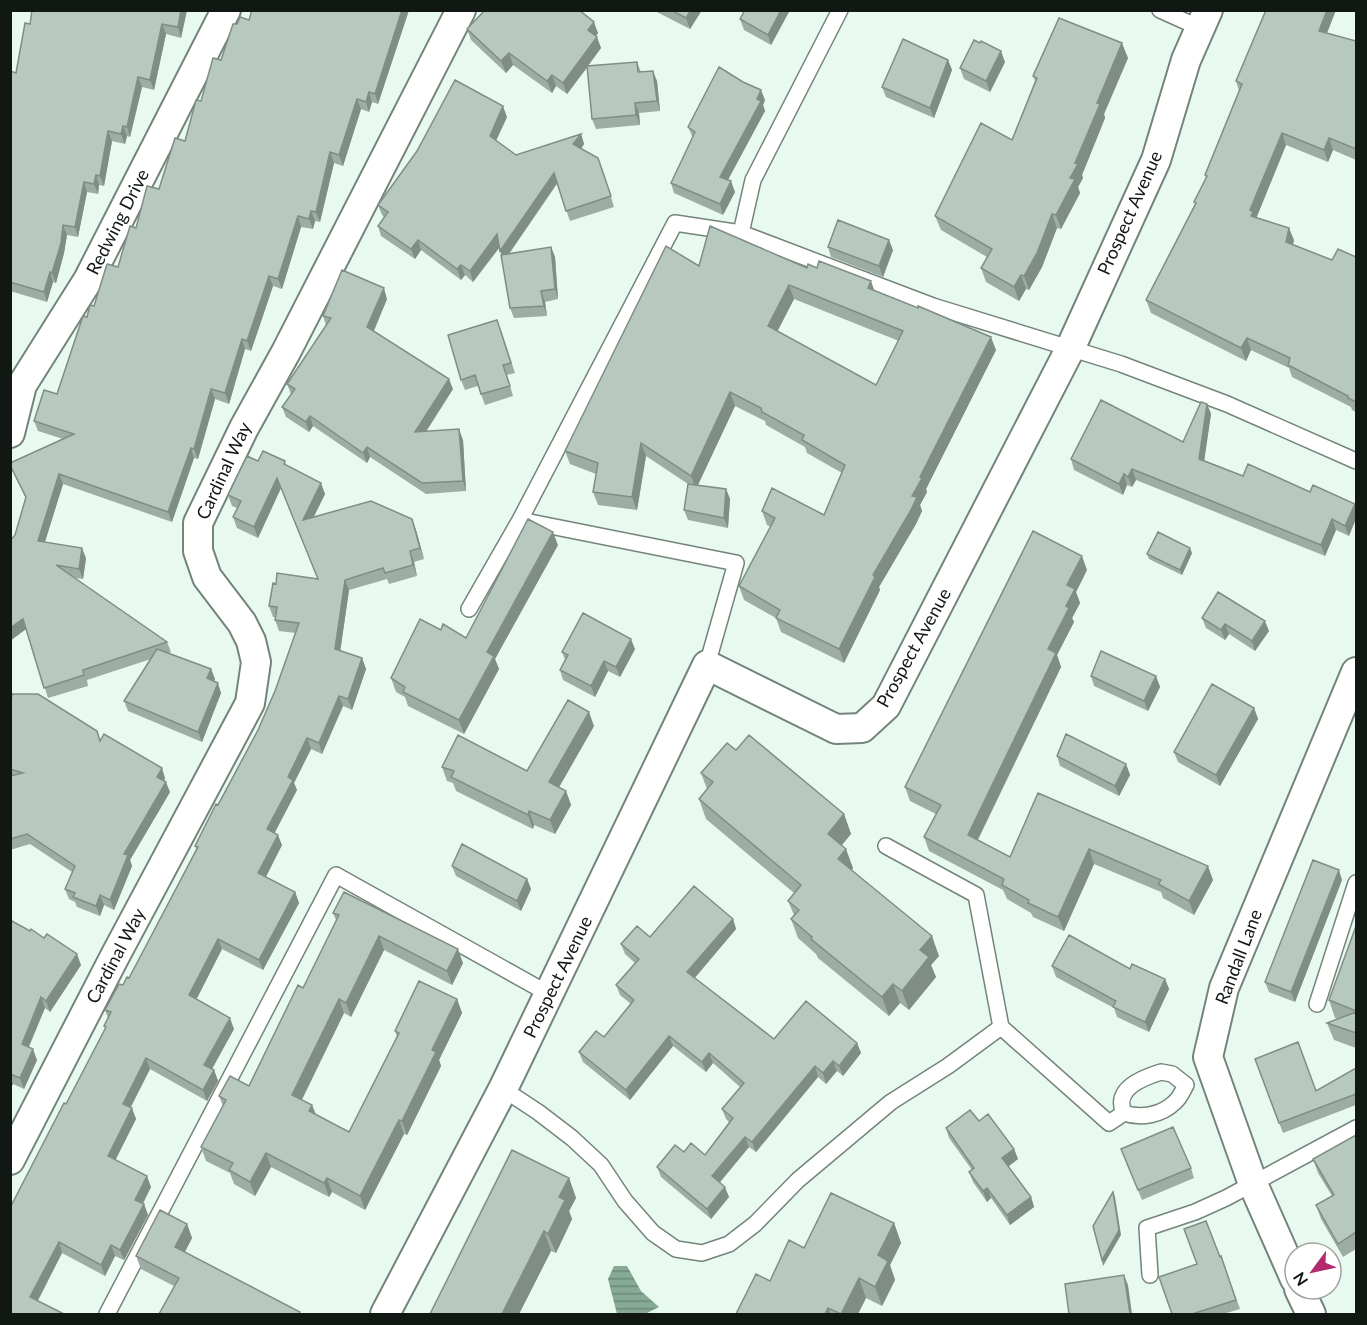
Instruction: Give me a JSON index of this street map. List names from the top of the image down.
{
  "streets": {
    "street": [
      "Prospect Avenue",
      "Redwing Drive",
      "Cardinal Way",
      "Randall Lane"
    ]
  },
  "north": "bottom left"
}
